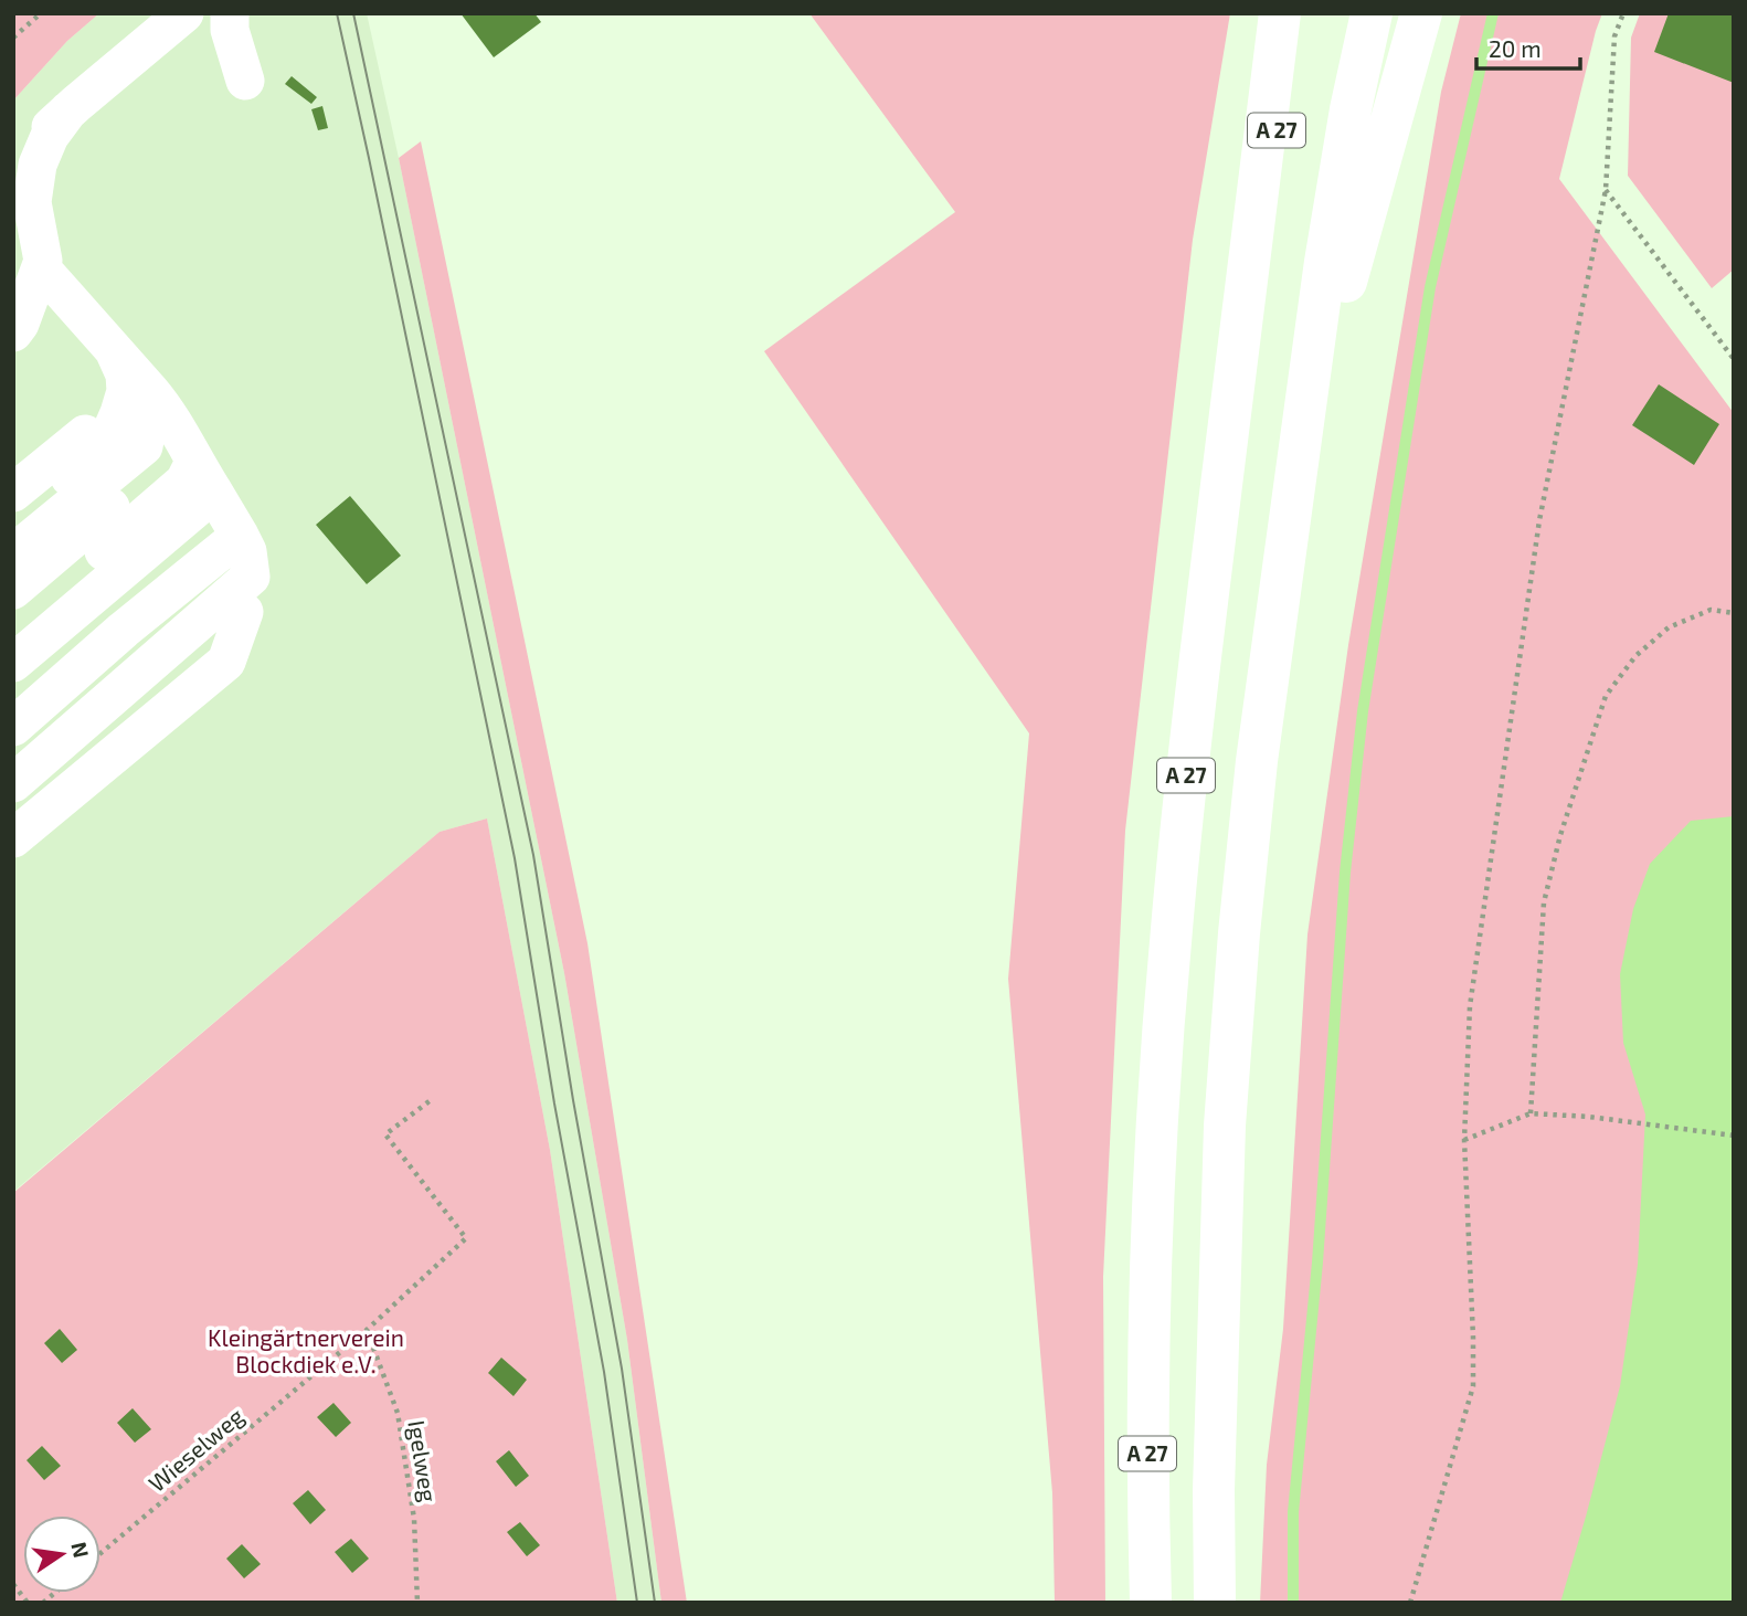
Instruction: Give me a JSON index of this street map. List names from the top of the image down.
{
  "streets": {
    "highway": ["A 27"],
    "path": ["Wieselweg", "Igelweg"]
  },
  "crossings": [
    ["Wieselweg", "Igelweg"]
  ],
  "parks": ["Kleingärtnerverein Blockdiek e.V."],
  "scale_bar": "20 m",
  "north": "right"
}
